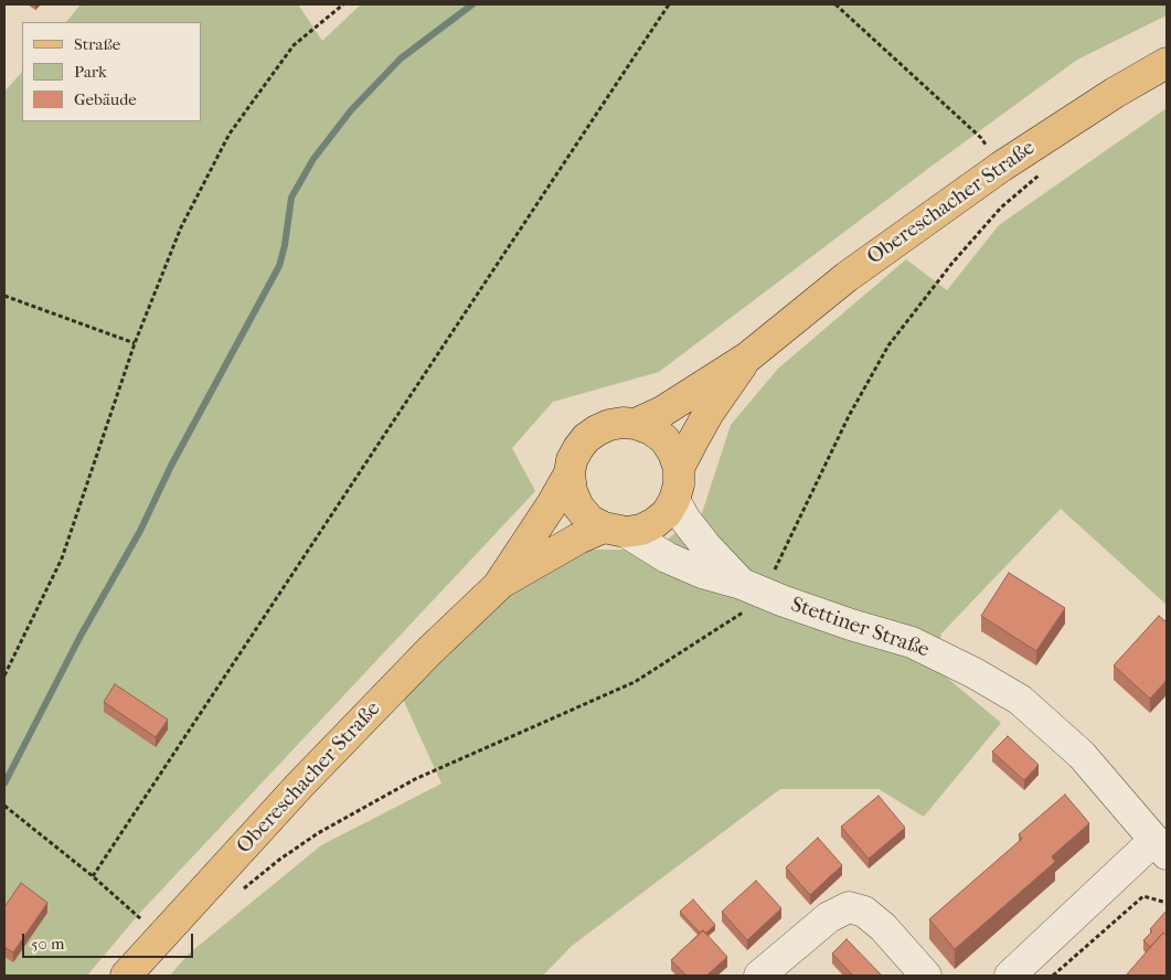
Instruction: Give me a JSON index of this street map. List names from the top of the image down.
{
  "streets": {
    "main road": ["Obereschacher Straße"],
    "street": ["Stettiner Straße"]
  },
  "crossings": [
    ["Obereschacher Straße", "Stettiner Straße"]
  ],
  "legend": ["Straße", "Park", "Gebäude"],
  "scale_bar": "50 m"
}
